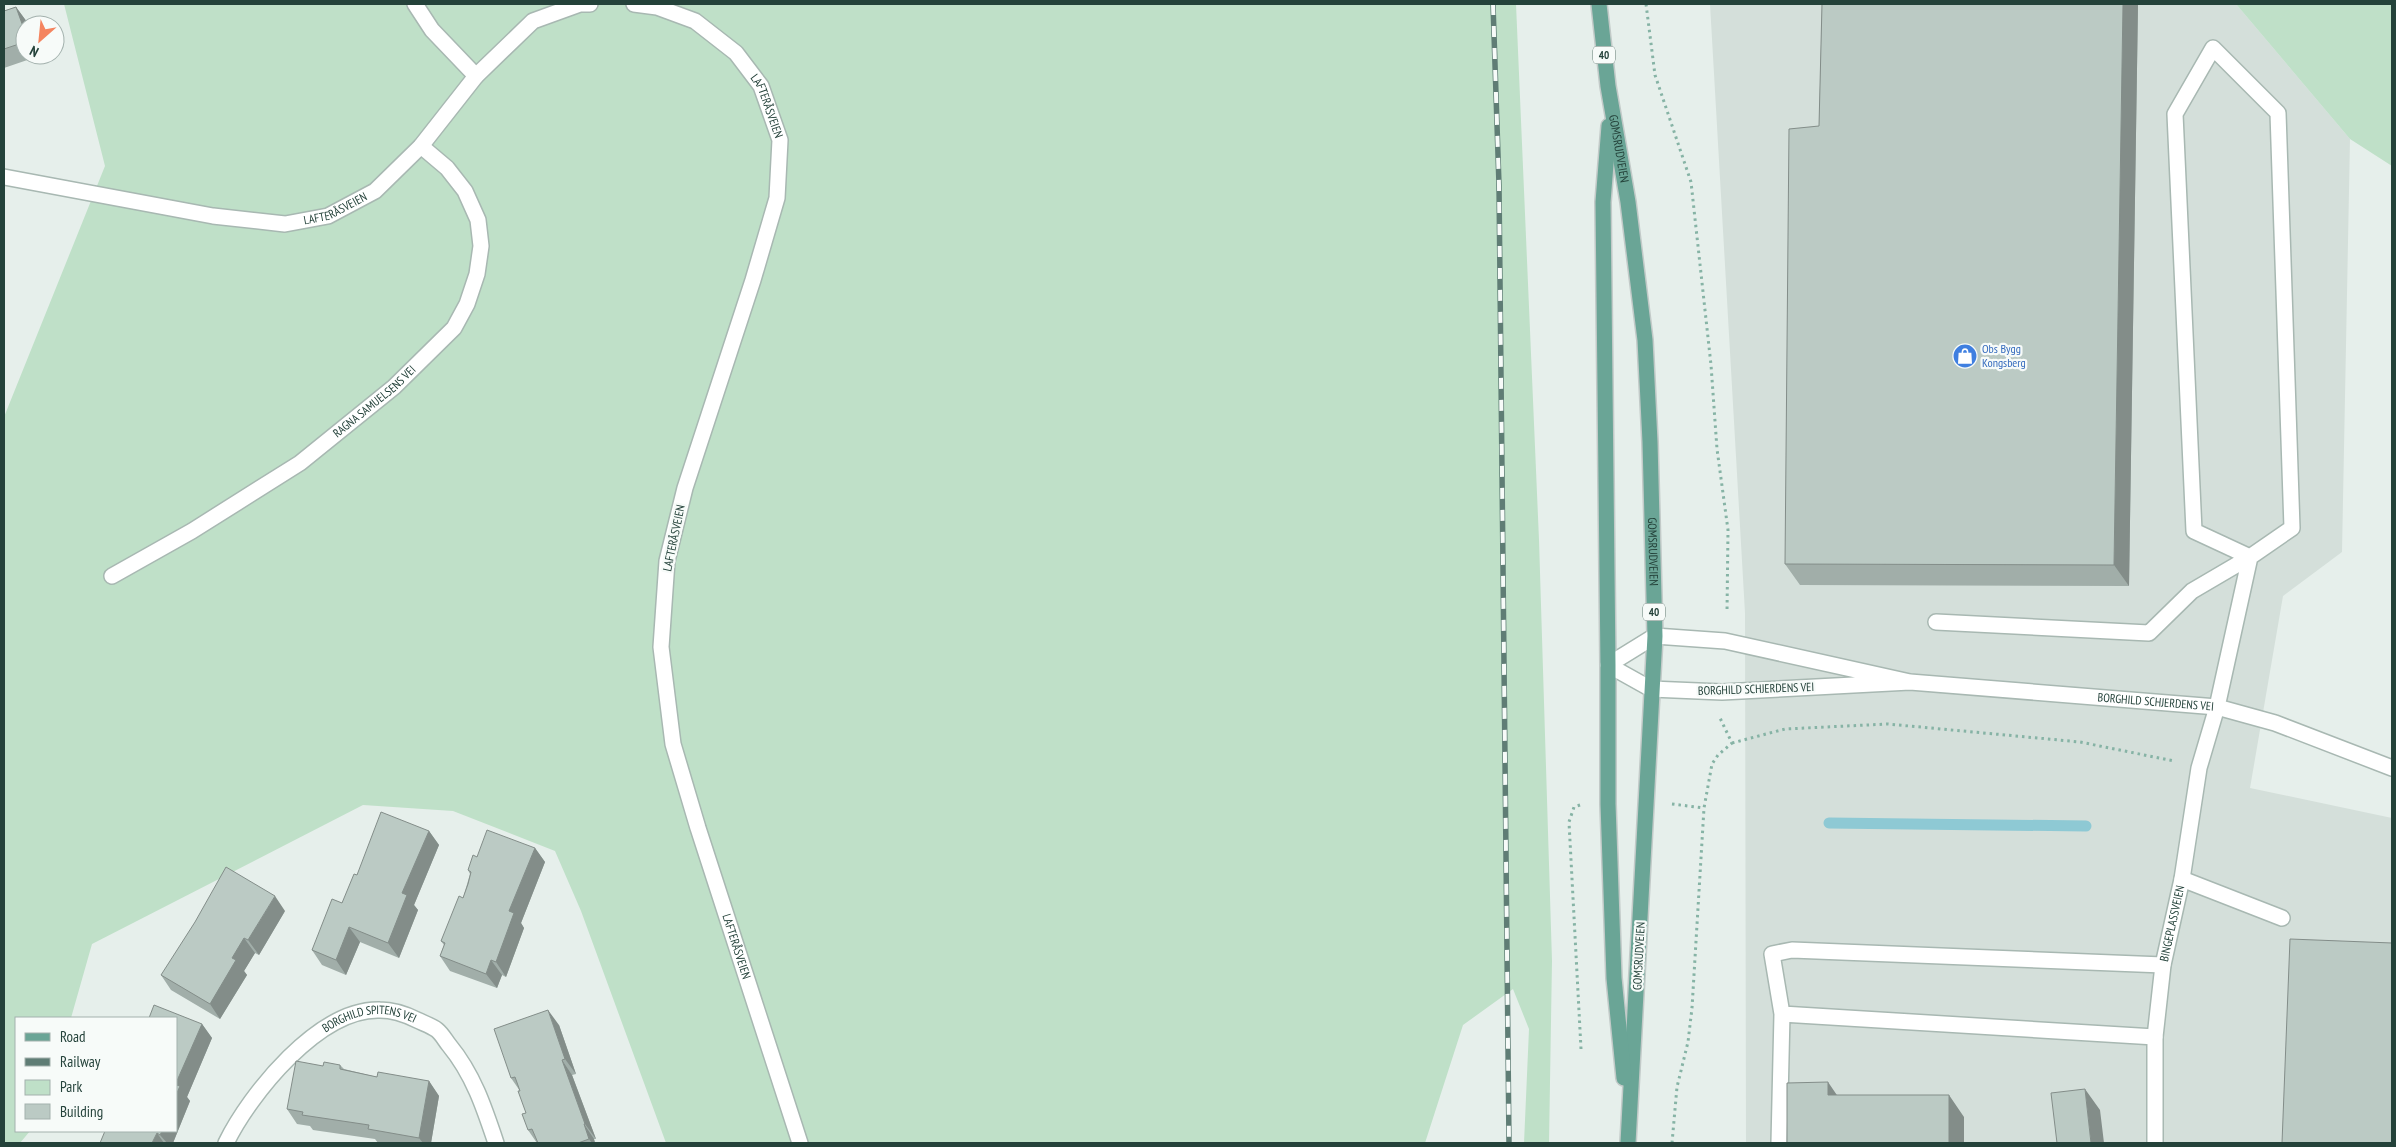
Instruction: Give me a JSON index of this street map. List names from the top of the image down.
{
  "streets": {
    "main road": ["40", "GOMSRUDVEIEN"],
    "street": [
      "LAFTERÅSVEIEN",
      "RAGNA SAMUELSENS VEI",
      "BORGHILD SCHJERDENS VEI",
      "BINGEPLASSVEIEN",
      "BORGHILD SPITENS VEI"
    ]
  },
  "crossings": [
    ["LAFTERÅSVEIEN", "RAGNA SAMUELSENS VEI"],
    ["GOMSRUDVEIEN", "BORGHILD SCHJERDENS VEI"],
    ["BORGHILD SCHJERDENS VEI", "BINGEPLASSVEIEN"]
  ],
  "places": {
    "shop": ["Obs Bygg Kongsberg"]
  },
  "legend": [
    "Road",
    "Railway",
    "Park",
    "Building"
  ],
  "north": "bottom left"
}
